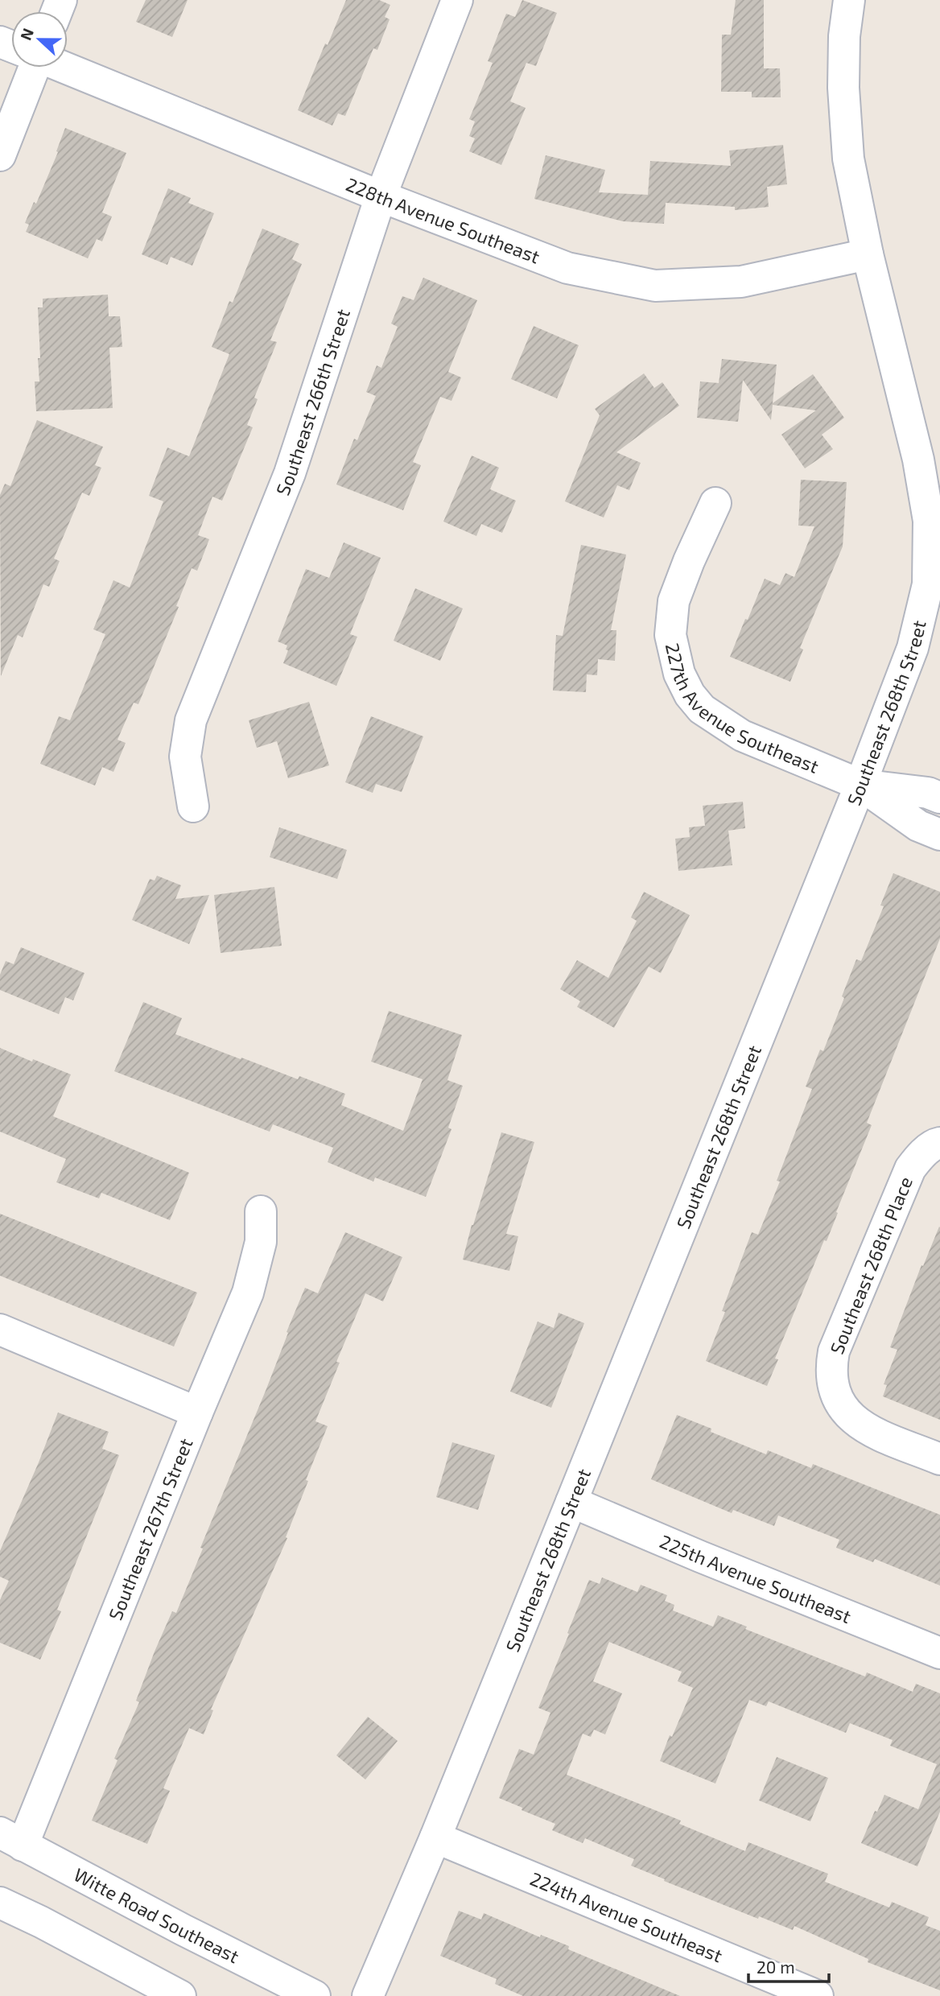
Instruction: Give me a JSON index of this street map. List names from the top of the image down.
{
  "streets": {
    "street": [
      "228th Avenue Southeast",
      "Southeast 266th Street",
      "227th Avenue Southeast",
      "Southeast 268th Street",
      "Southeast 268th Place",
      "Southeast 267th Street",
      "225th Avenue Southeast",
      "Witte Road Southeast",
      "224th Avenue Southeast"
    ]
  },
  "crossings": [
    ["228th Avenue Southeast", "Southeast 266th Street"],
    ["228th Avenue Southeast", "Southeast 268th Street"],
    ["227th Avenue Southeast", "Southeast 268th Street"],
    ["Southeast 268th Street", "225th Avenue Southeast"],
    ["Southeast 268th Street", "224th Avenue Southeast"],
    ["Southeast 267th Street", "Witte Road Southeast"]
  ],
  "scale_bar": "20 m",
  "north": "left"
}
